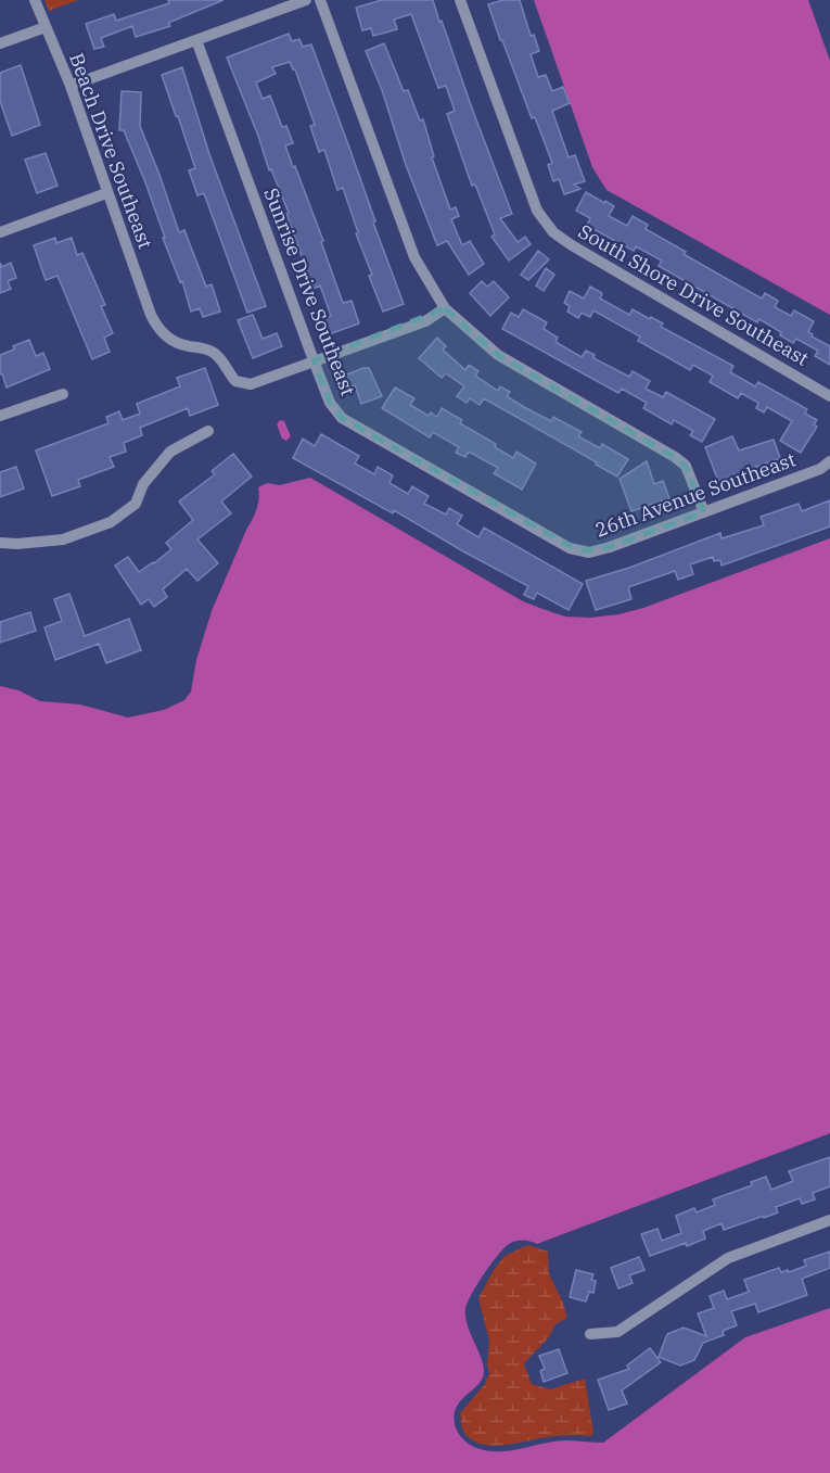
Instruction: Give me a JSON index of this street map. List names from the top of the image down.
{
  "streets": {
    "street": [
      "Beach Drive Southeast",
      "Sunrise Drive Southeast",
      "South Shore Drive Southeast",
      "26th Avenue Southeast"
    ]
  },
  "crossings": [
    ["Beach Drive Southeast", "Sunrise Drive Southeast"],
    ["Sunrise Drive Southeast", "26th Avenue Southeast"]
  ]
}
